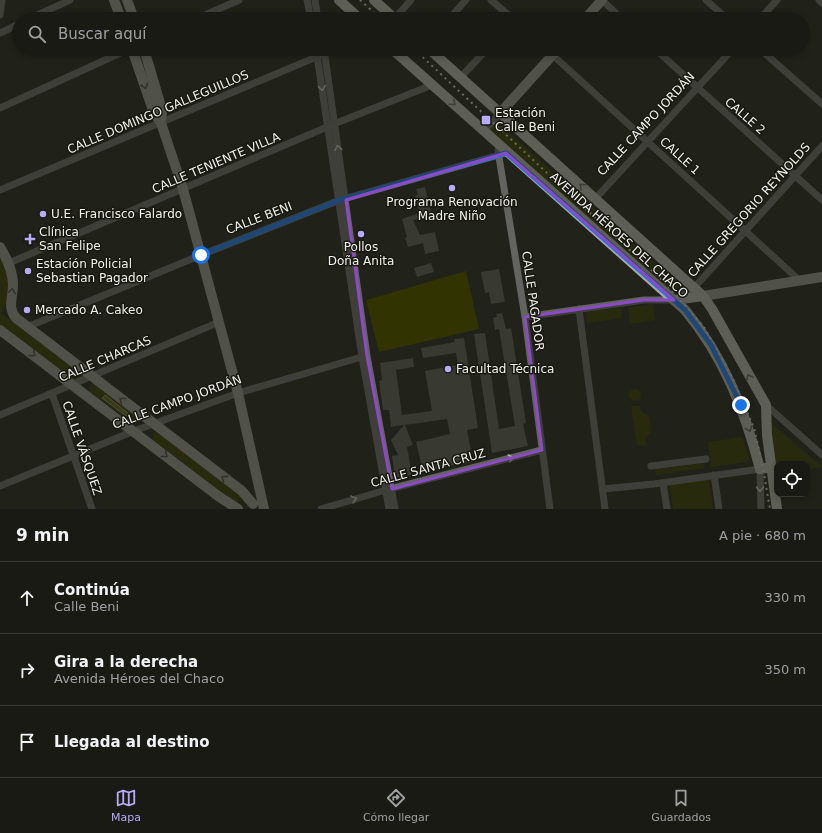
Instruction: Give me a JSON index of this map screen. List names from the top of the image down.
{
  "streets": {
    "main road": ["AVENIDA HÉROES DEL CHACO"],
    "street": [
      "CALLE DOMINGO GALLEGUILLOS",
      "CALLE 2",
      "CALLE CAMPO JORDÁN",
      "CALLE 1",
      "CALLE TENIENTE VILLA",
      "CALLE GREGORIO REYNOLDS",
      "CALLE BENI",
      "CALLE PAGADOR",
      "CALLE CHARCAS",
      "CALLE VÁSQUEZ",
      "CALLE SANTA CRUZ"
    ]
  },
  "crossings": [
    ["CALLE 2", "CALLE CAMPO JORDÁN"],
    ["CALLE 2", "CALLE GREGORIO REYNOLDS"],
    ["CALLE CAMPO JORDÁN", "CALLE 1"],
    ["CALLE CAMPO JORDÁN", "AVENIDA HÉROES DEL CHACO"],
    ["CALLE CAMPO JORDÁN", "CALLE VÁSQUEZ"],
    ["CALLE 1", "CALLE GREGORIO REYNOLDS"],
    ["CALLE TENIENTE VILLA", "AVENIDA HÉROES DEL CHACO"],
    ["CALLE GREGORIO REYNOLDS", "AVENIDA HÉROES DEL CHACO"],
    ["CALLE BENI", "AVENIDA HÉROES DEL CHACO"],
    ["CALLE BENI", "CALLE PAGADOR"],
    ["AVENIDA HÉROES DEL CHACO", "CALLE PAGADOR"],
    ["CALLE PAGADOR", "CALLE SANTA CRUZ"],
    ["CALLE CHARCAS", "CALLE VÁSQUEZ"]
  ],
  "one_way": ["CALLE SANTA CRUZ"],
  "places": {
    "transit": ["Estación Calle Beni"],
    "other": [
      "Programa Renovación Madre Niño",
      "U.E. Francisco Falardo",
      "Pollos Doña Anita",
      "Estación Policial Sebastian Pagador",
      "Mercado A. Cakeo",
      "Facultad Técnica"
    ],
    "health": ["Clínica San Felipe"]
  },
  "page": {
    "search": "Buscar aquí",
    "heading": ["9 min", "A pie · 680 m"],
    "list": [
      ["Continúa", "Calle Beni", "330 m"],
      ["Gira a la derecha", "Avenida Héroes del Chaco", "350 m"],
      "Llegada al destino"
    ],
    "nav": ["Mapa", "Cómo llegar", "Guardados"]
  }
}
